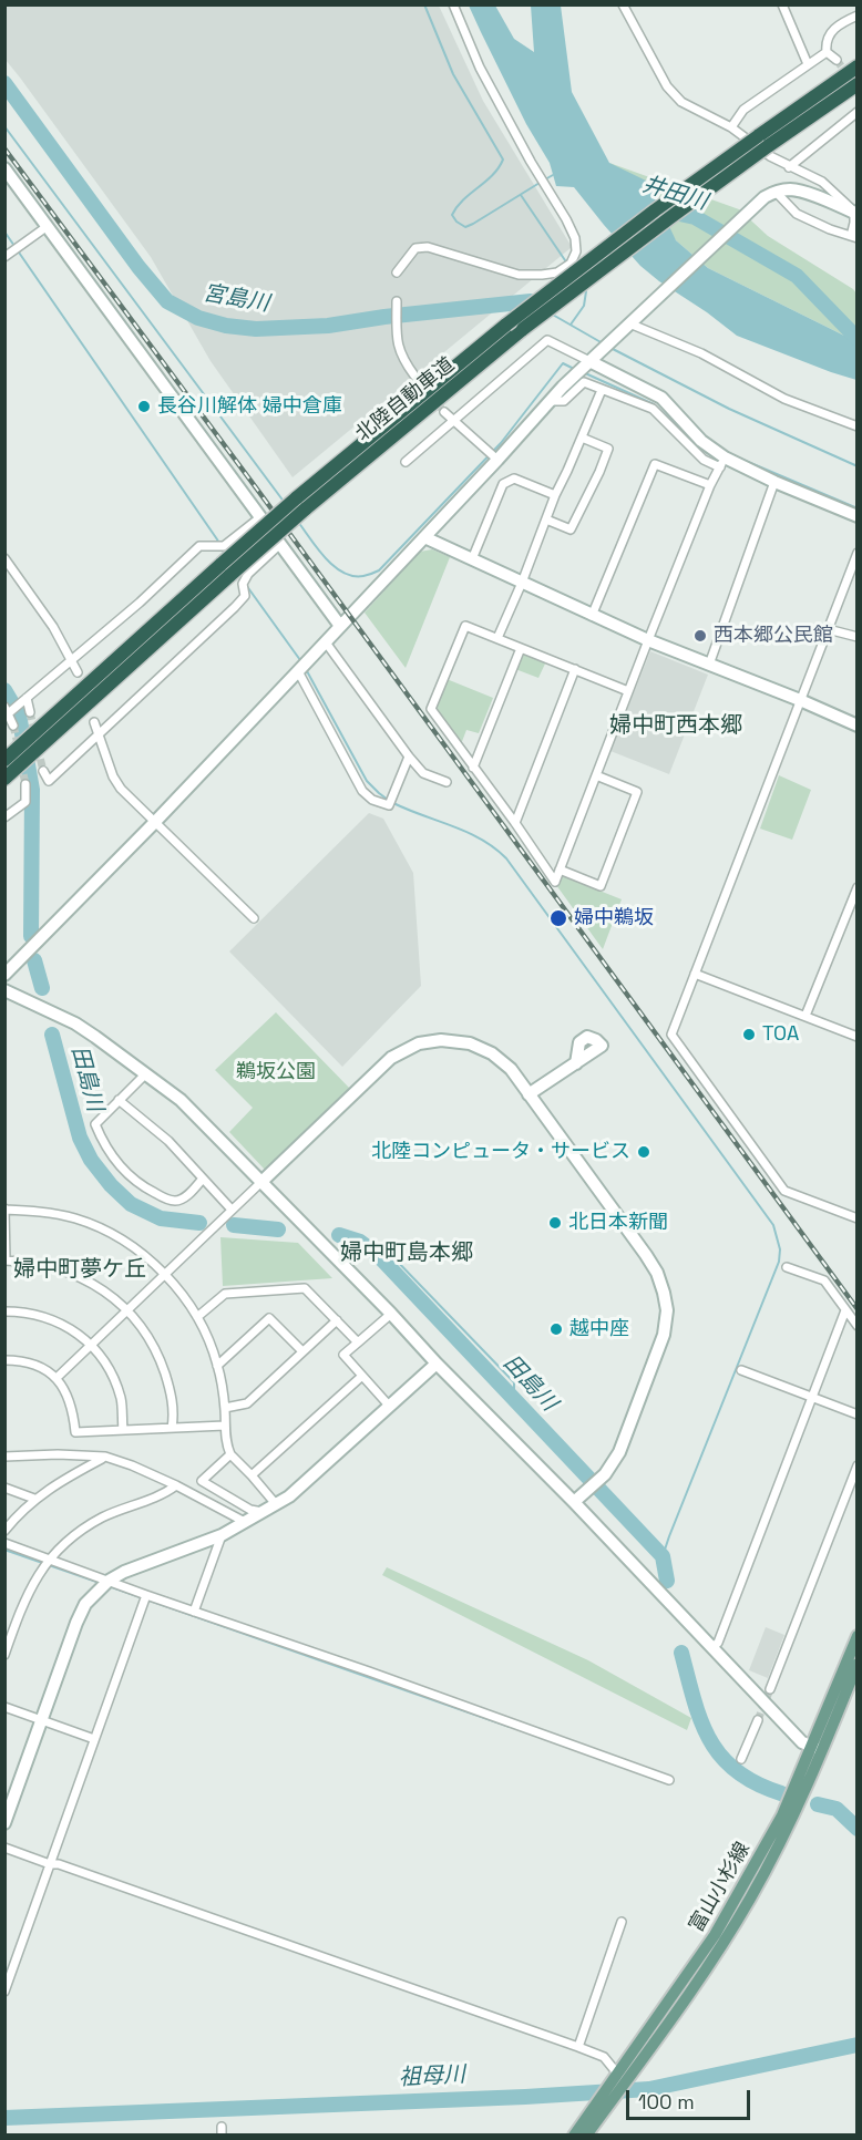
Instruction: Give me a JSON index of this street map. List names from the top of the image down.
{
  "streets": {
    "highway": ["北陸自動車道"],
    "main road": ["富山小杉線"]
  },
  "districts": ["婦中町西本郷", "婦中町島本郷", "婦中町夢ケ丘"],
  "water": [
    "井田川",
    "宮島川",
    "田島川",
    "祖母川"
  ],
  "parks": ["鵜坂公園"],
  "places": [
    "長谷川解体 婦中倉庫",
    "西本郷公民館",
    "婦中鵜坂",
    "TOA",
    "北陸コンピュータ・サービス",
    "北日本新聞",
    "越中座"
  ],
  "scale_bar": "100 m"
}
